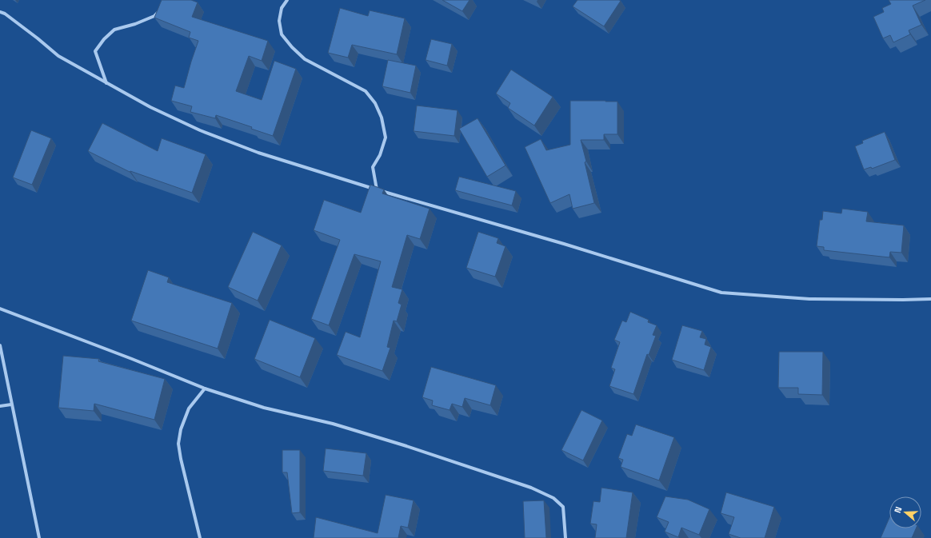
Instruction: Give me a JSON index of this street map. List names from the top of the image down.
{
  "north": "left"
}
